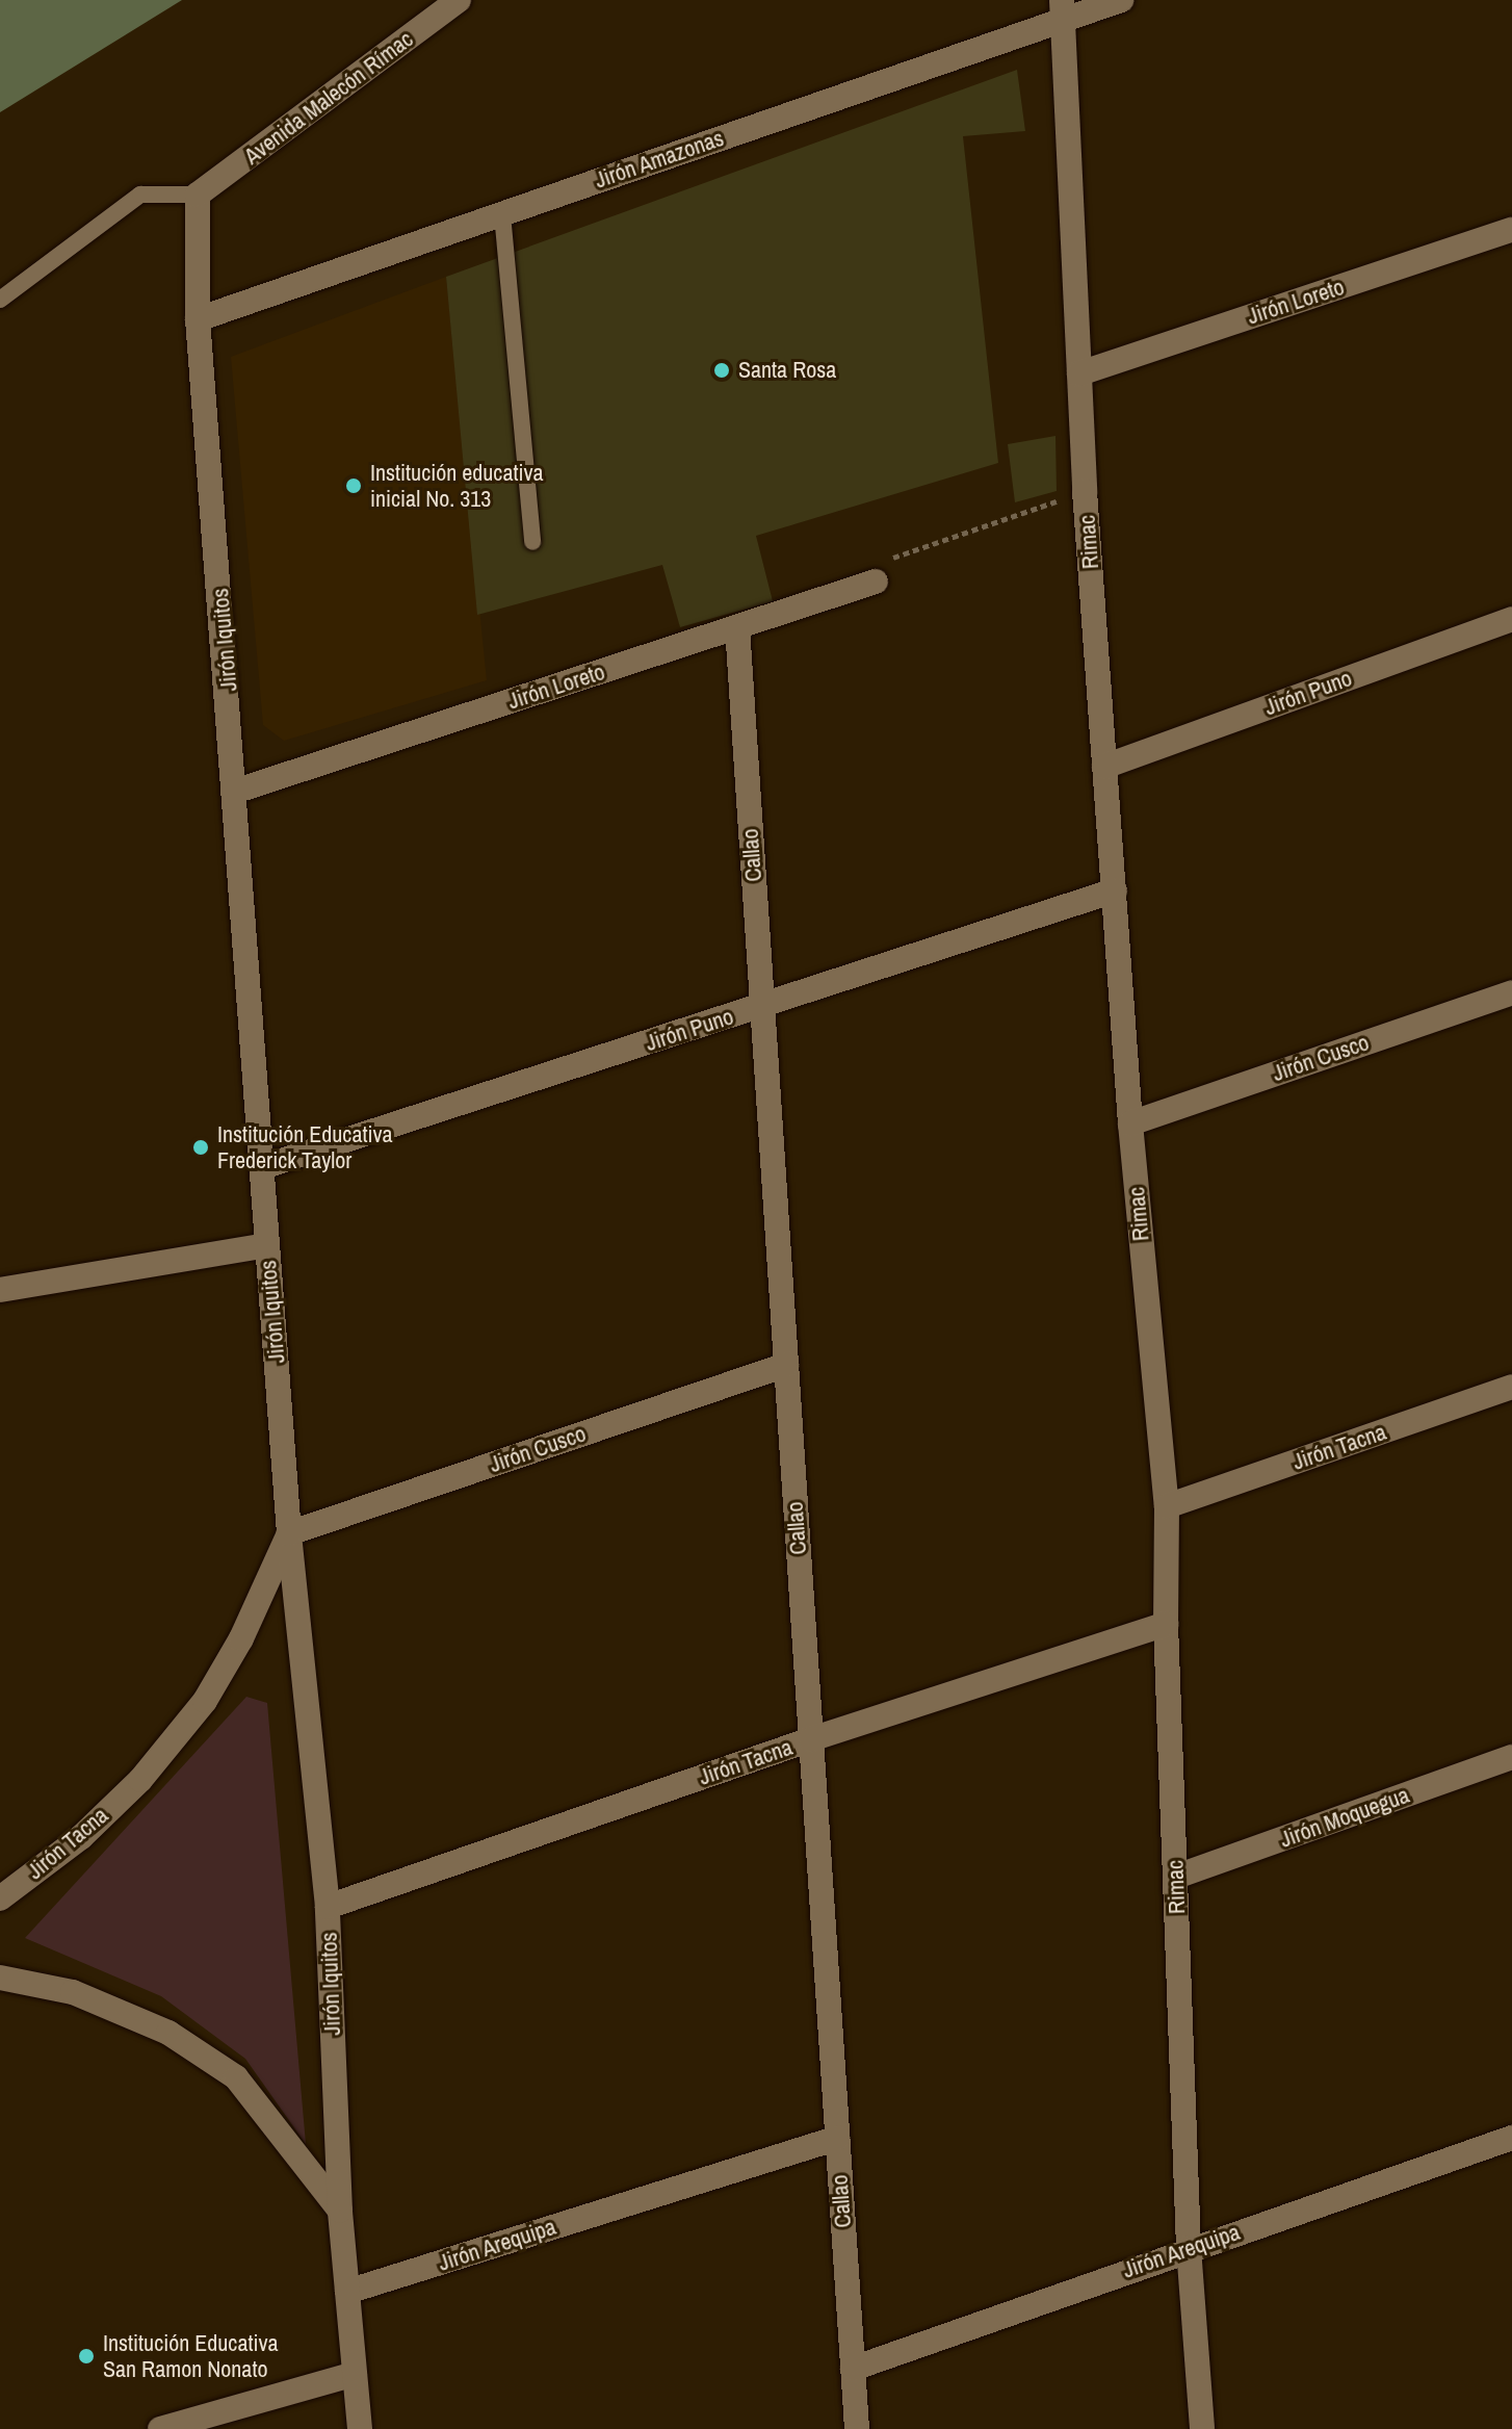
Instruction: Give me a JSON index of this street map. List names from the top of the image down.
{
  "streets": {
    "street": [
      "Avenida Malecón Rímac",
      "Jirón Amazonas",
      "Jirón Loreto",
      "Rimac",
      "Jirón Iquitos",
      "Jirón Puno",
      "Callao",
      "Jirón Cusco",
      "Jirón Tacna",
      "Jirón Moquegua",
      "Jirón Arequipa"
    ]
  },
  "crossings": [
    ["Avenida Malecón Rímac", "Jirón Iquitos"],
    ["Jirón Amazonas", "Rimac"],
    ["Jirón Amazonas", "Jirón Iquitos"],
    ["Jirón Loreto", "Rimac"],
    ["Jirón Loreto", "Jirón Iquitos"],
    ["Jirón Loreto", "Callao"],
    ["Rimac", "Jirón Puno"],
    ["Rimac", "Jirón Cusco"],
    ["Rimac", "Jirón Tacna"],
    ["Rimac", "Jirón Moquegua"],
    ["Rimac", "Jirón Arequipa"],
    ["Jirón Iquitos", "Jirón Puno"],
    ["Jirón Iquitos", "Jirón Cusco"],
    ["Jirón Iquitos", "Jirón Tacna"],
    ["Jirón Iquitos", "Jirón Arequipa"],
    ["Jirón Puno", "Callao"],
    ["Callao", "Jirón Cusco"],
    ["Callao", "Jirón Tacna"],
    ["Callao", "Jirón Arequipa"],
    ["Jirón Cusco", "Jirón Tacna"]
  ],
  "places": [
    "Santa Rosa",
    "Institución educativa inicial No. 313",
    "Institución Educativa Frederick Taylor",
    "Institución Educativa San Ramon Nonato"
  ]
}
